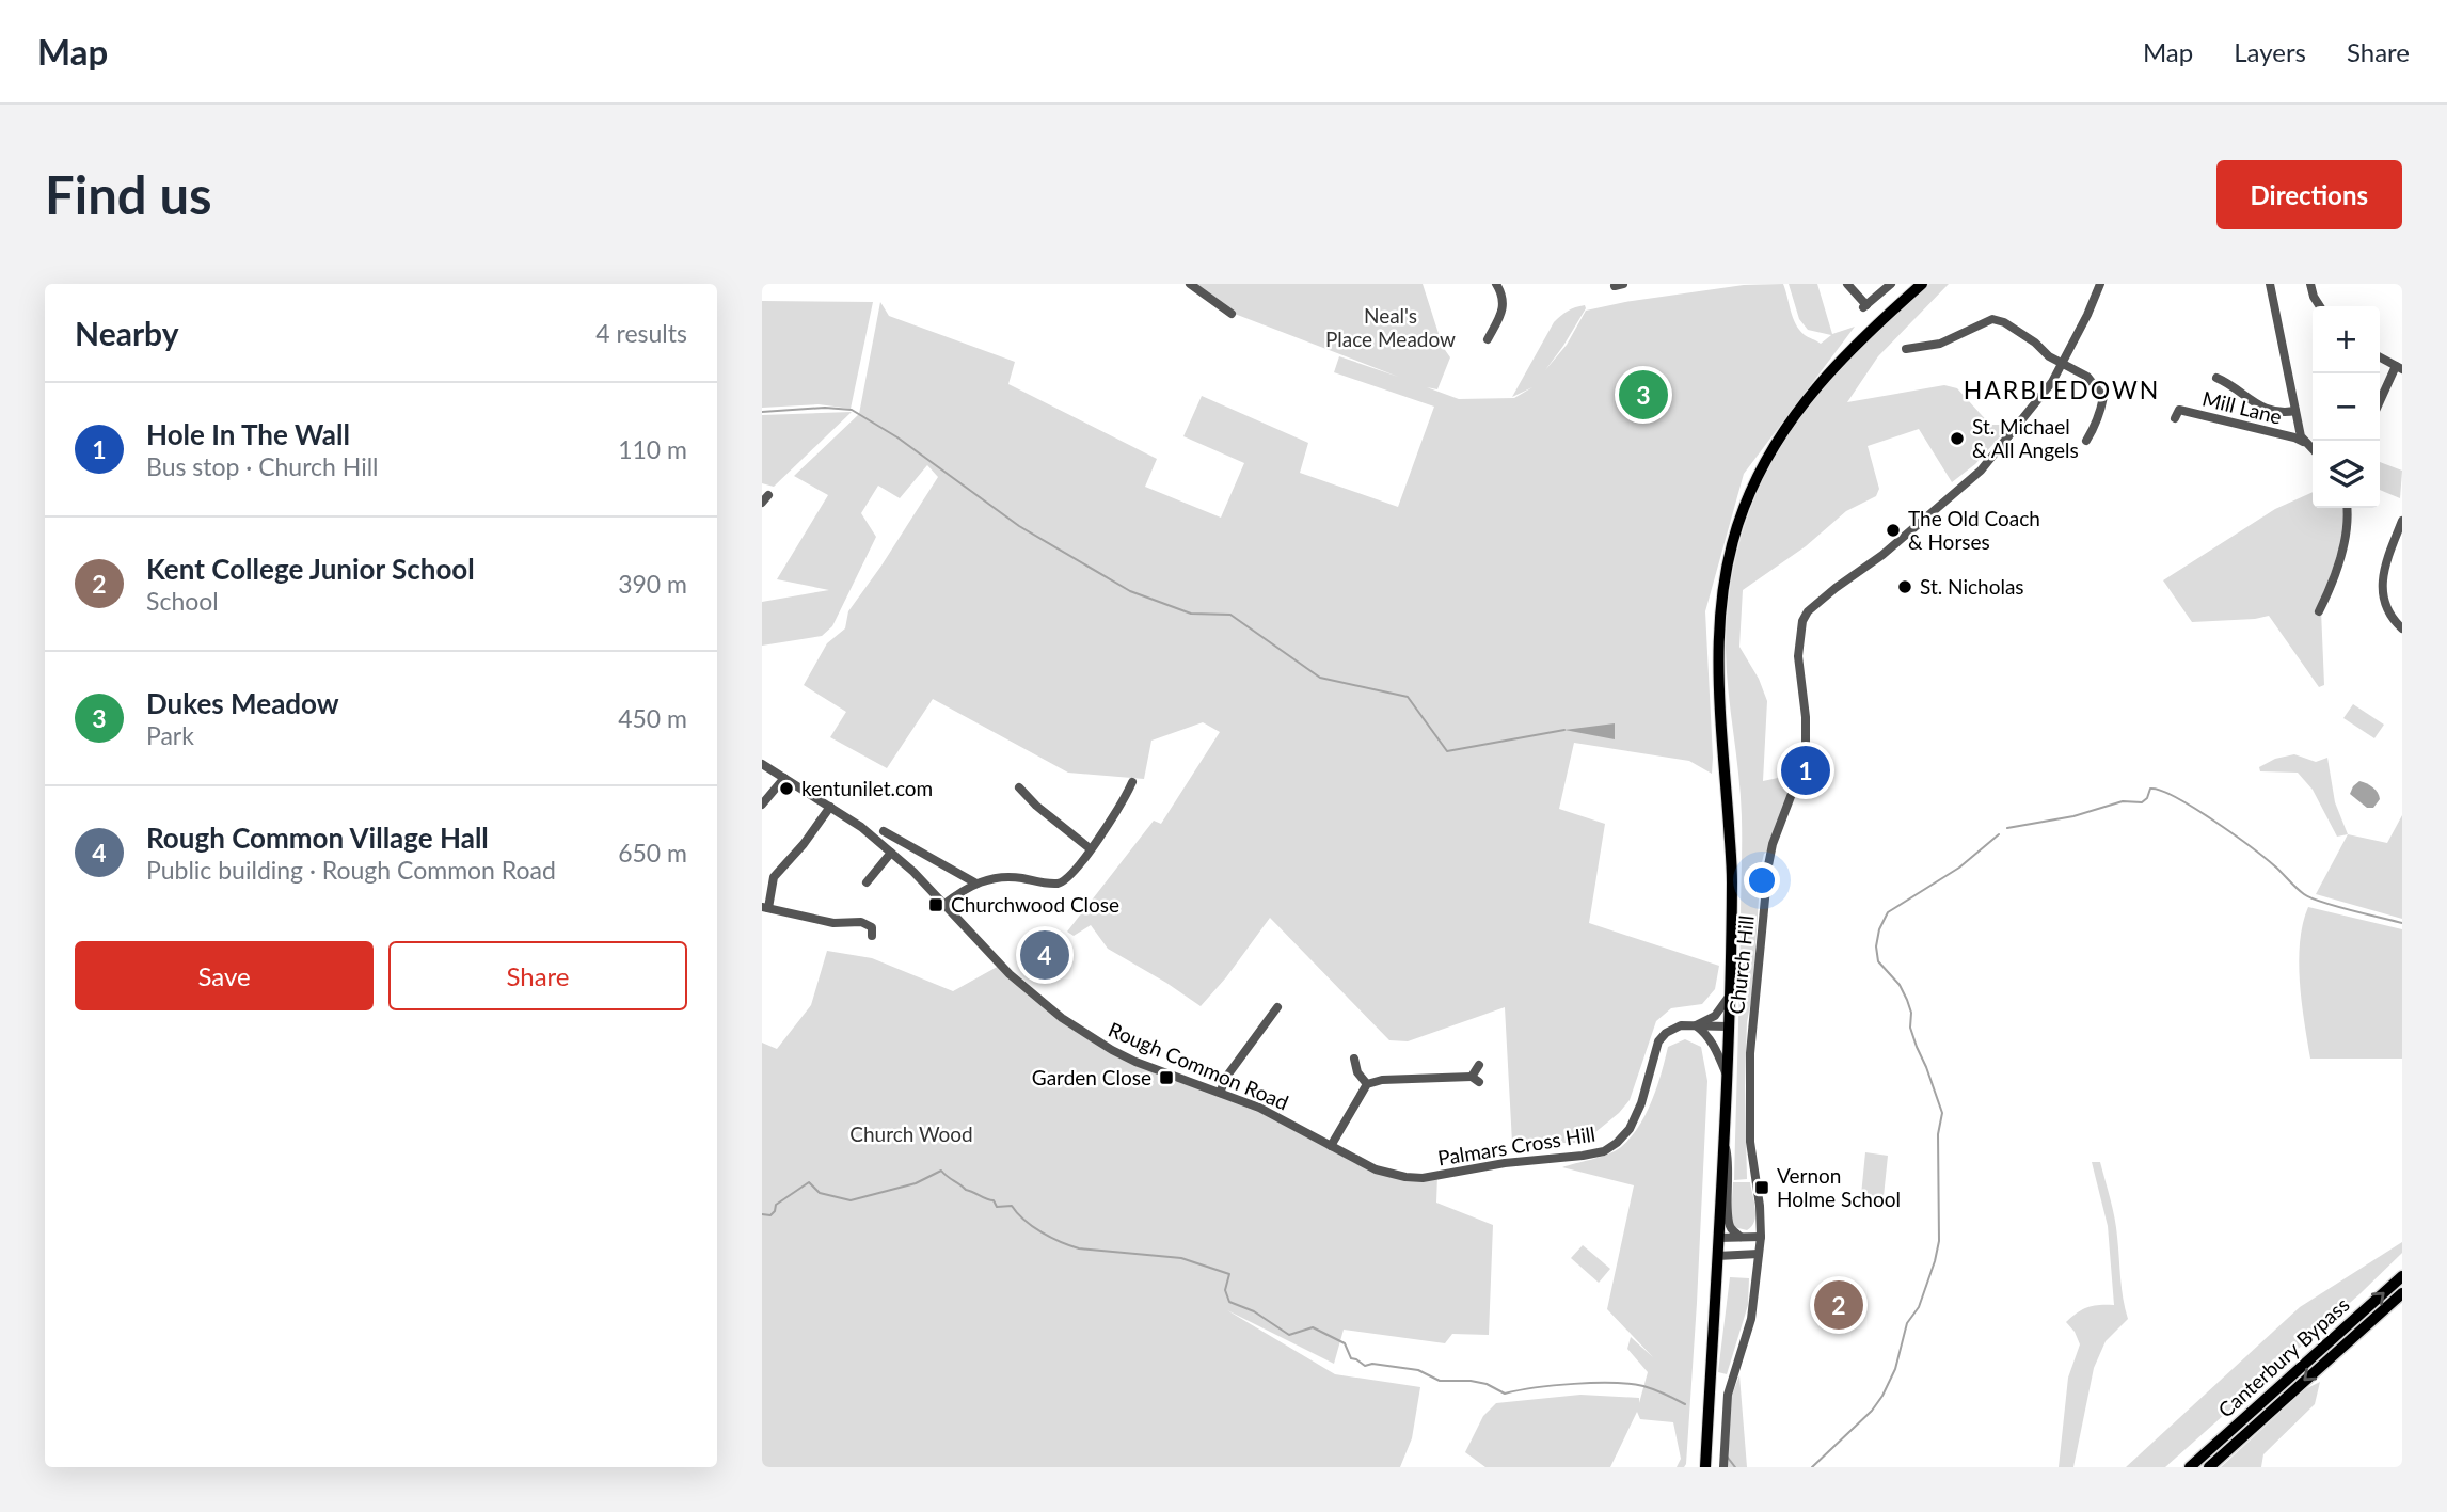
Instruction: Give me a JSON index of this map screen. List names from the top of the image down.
{
  "streets": {
    "highway": ["Canterbury Bypass"],
    "street": [
      "Mill Lane",
      "Church Hill",
      "Rough Common Road",
      "Palmars Cross Hill"
    ]
  },
  "crossings": [
    ["Rough Common Road", "Palmars Cross Hill"]
  ],
  "districts": ["HARBLEDOWN"],
  "parks": ["Neal's Place Meadow", "Church Wood"],
  "places": {
    "other": [
      "St. Michael & All Angels",
      "The Old Coach & Horses",
      "St. Nicholas",
      "kentunilet.com"
    ],
    "transit": ["Churchwood Close", "Garden Close", "Vernon Holme School"]
  },
  "page": {
    "header": "Map",
    "nav": ["Map", "Layers", "Share"],
    "buttons": [
      "Directions",
      ["Save", "Share"]
    ],
    "title": "Find us",
    "heading": ["Nearby", "4 results"],
    "map_buttons": ["+", "−"],
    "pins": [
      "3",
      "1",
      "4",
      "2"
    ],
    "list": [
      {
        "mark": "1",
        "name": "Hole In The Wall",
        "note": "Bus stop · Church Hill",
        "value": "110 m"
      },
      {
        "mark": "2",
        "name": "Kent College Junior School",
        "note": "School",
        "value": "390 m"
      },
      {
        "mark": "3",
        "name": "Dukes Meadow",
        "note": "Park",
        "value": "450 m"
      },
      {
        "mark": "4",
        "name": "Rough Common Village Hall",
        "note": "Public building · Rough Common Road",
        "value": "650 m"
      }
    ]
  }
}
